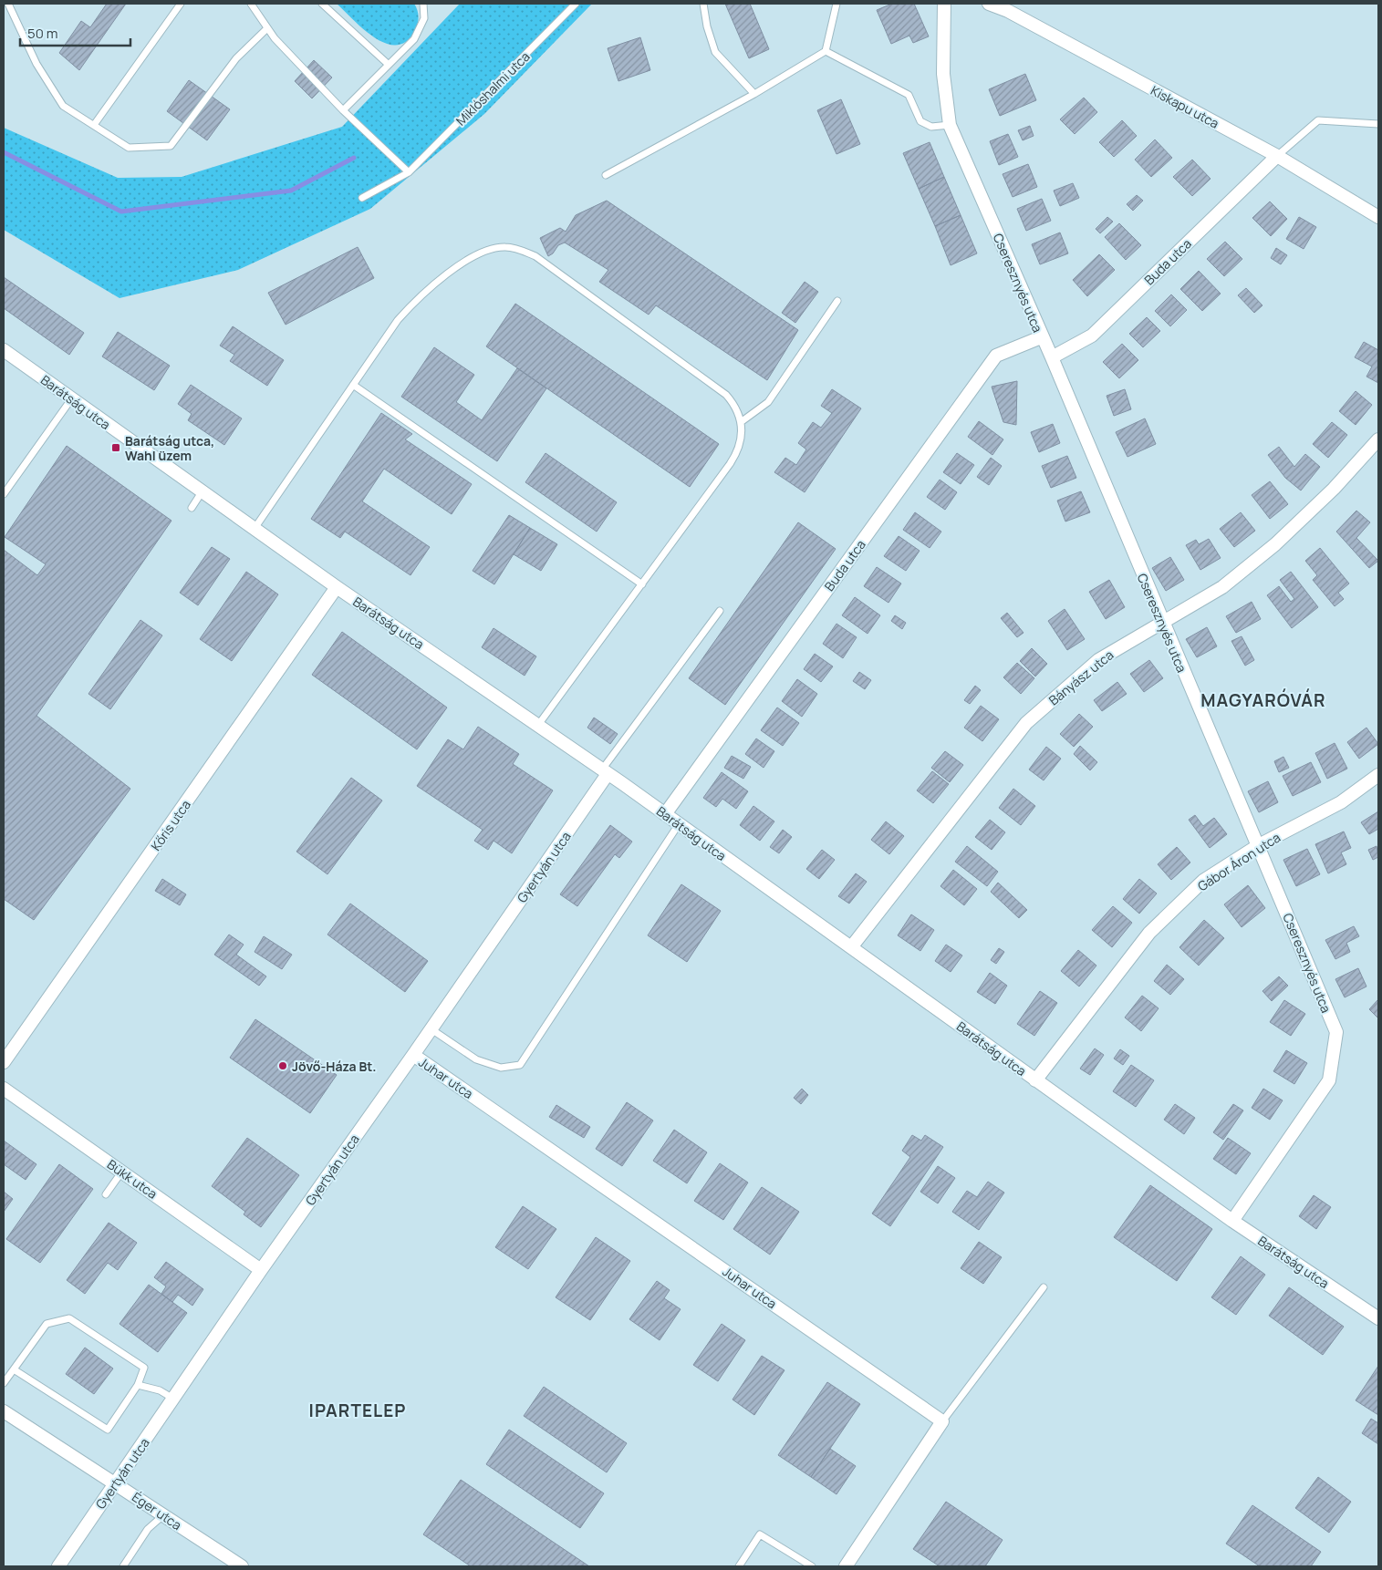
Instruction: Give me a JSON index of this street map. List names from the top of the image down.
{
  "streets": {
    "street": [
      "Kiskapu utca",
      "Buda utca",
      "Cseresznyés utca",
      "Barátság utca",
      "Bányász utca",
      "Kőris utca",
      "Gábor Áron utca",
      "Gyertyán utca",
      "Juhar utca",
      "Bükk utca",
      "Éger utca"
    ],
    "lane": ["Miklóshalmi utca"]
  },
  "crossings": [
    ["Kiskapu utca", "Buda utca"],
    ["Buda utca", "Cseresznyés utca"],
    ["Buda utca", "Barátság utca"],
    ["Cseresznyés utca", "Barátság utca"],
    ["Cseresznyés utca", "Bányász utca"],
    ["Cseresznyés utca", "Gábor Áron utca"],
    ["Barátság utca", "Bányász utca"],
    ["Barátság utca", "Kőris utca"],
    ["Barátság utca", "Gábor Áron utca"],
    ["Barátság utca", "Gyertyán utca"],
    ["Gyertyán utca", "Juhar utca"],
    ["Gyertyán utca", "Bükk utca"],
    ["Gyertyán utca", "Éger utca"]
  ],
  "districts": ["MAGYARÓVÁR", "IPARTELEP"],
  "places": {
    "transit": ["Barátság utca, Wahl üzem"],
    "other": ["Jövő-Háza Bt."]
  },
  "scale_bar": "50 m"
}
